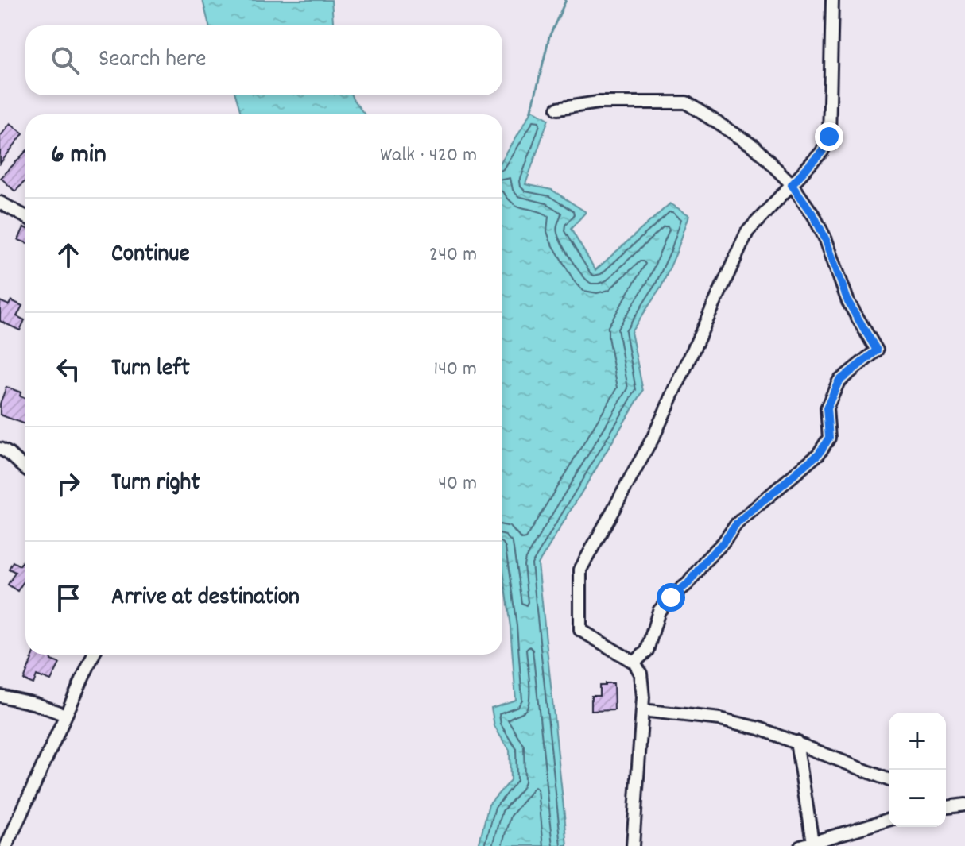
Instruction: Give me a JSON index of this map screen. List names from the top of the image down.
{
  "page": {
    "search": "Search here",
    "heading": ["6 min", "Walk · 420 m"],
    "list": [
      ["Continue", "240 m"],
      ["Turn left", "140 m"],
      ["Turn right", "40 m"],
      "Arrive at destination"
    ],
    "map_buttons": ["+", "−"]
  }
}
